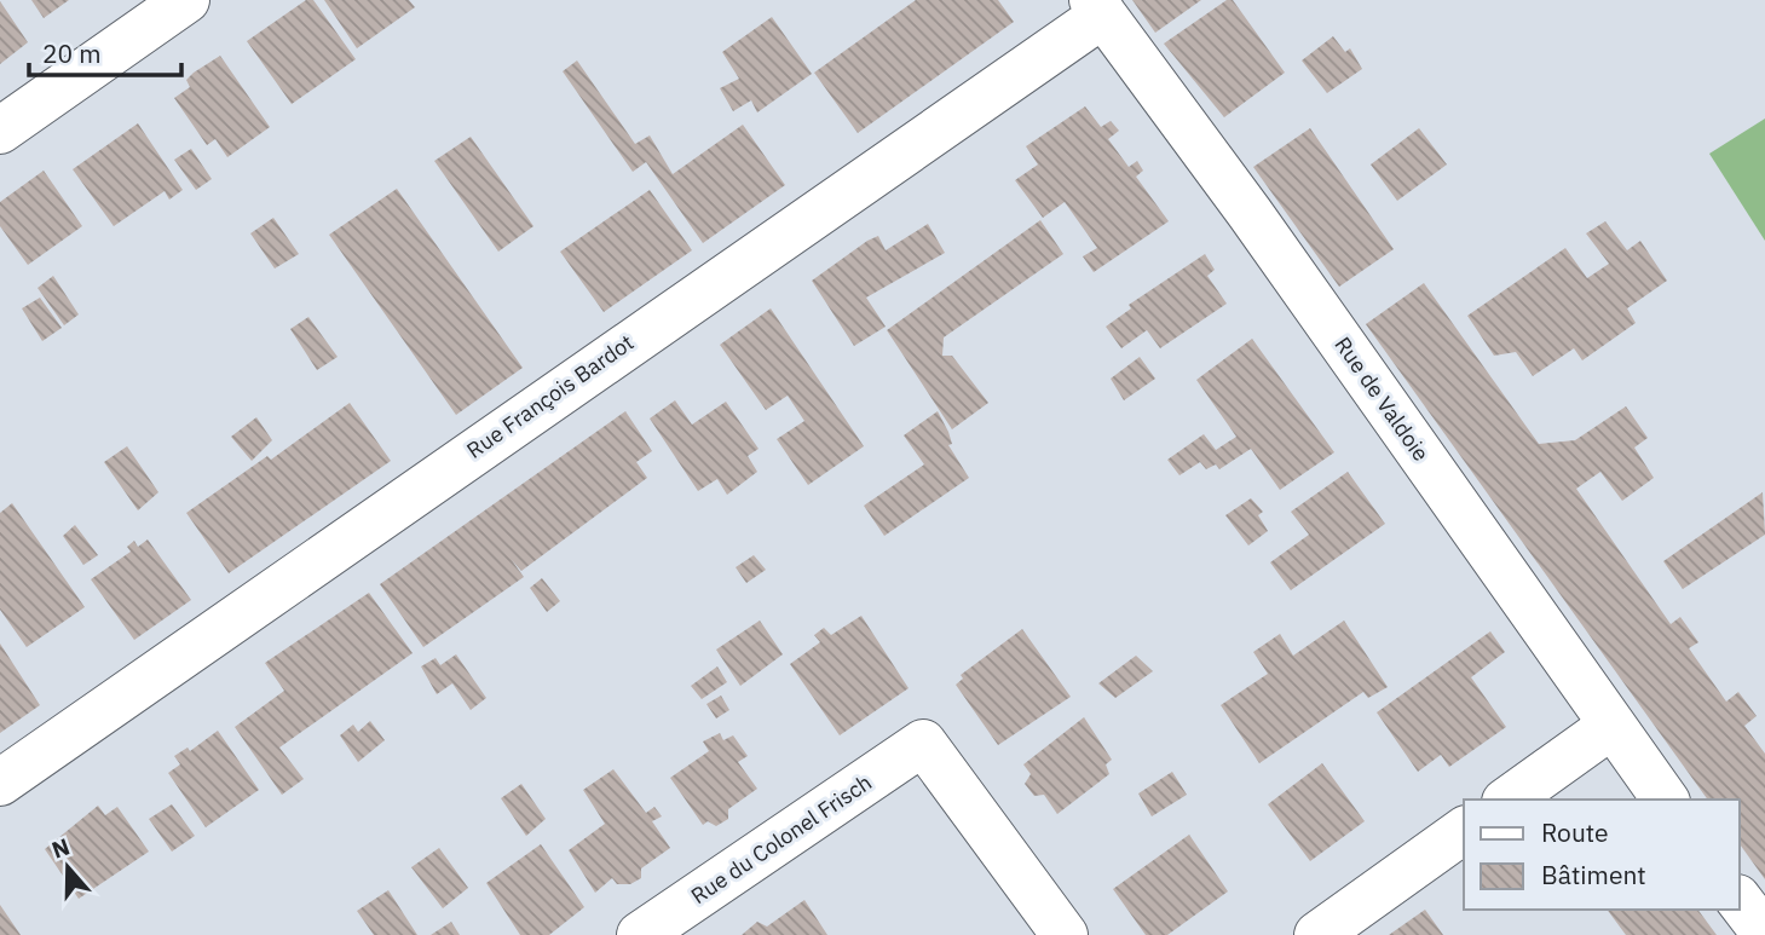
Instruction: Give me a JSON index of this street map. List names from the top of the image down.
{
  "streets": {
    "street": ["Rue François Bardot", "Rue de Valdoie", "Rue du Colonel Frisch"]
  },
  "crossings": [
    ["Rue François Bardot", "Rue de Valdoie"]
  ],
  "legend": ["Route", "Bâtiment"],
  "scale_bar": "20 m",
  "north": "top"
}
